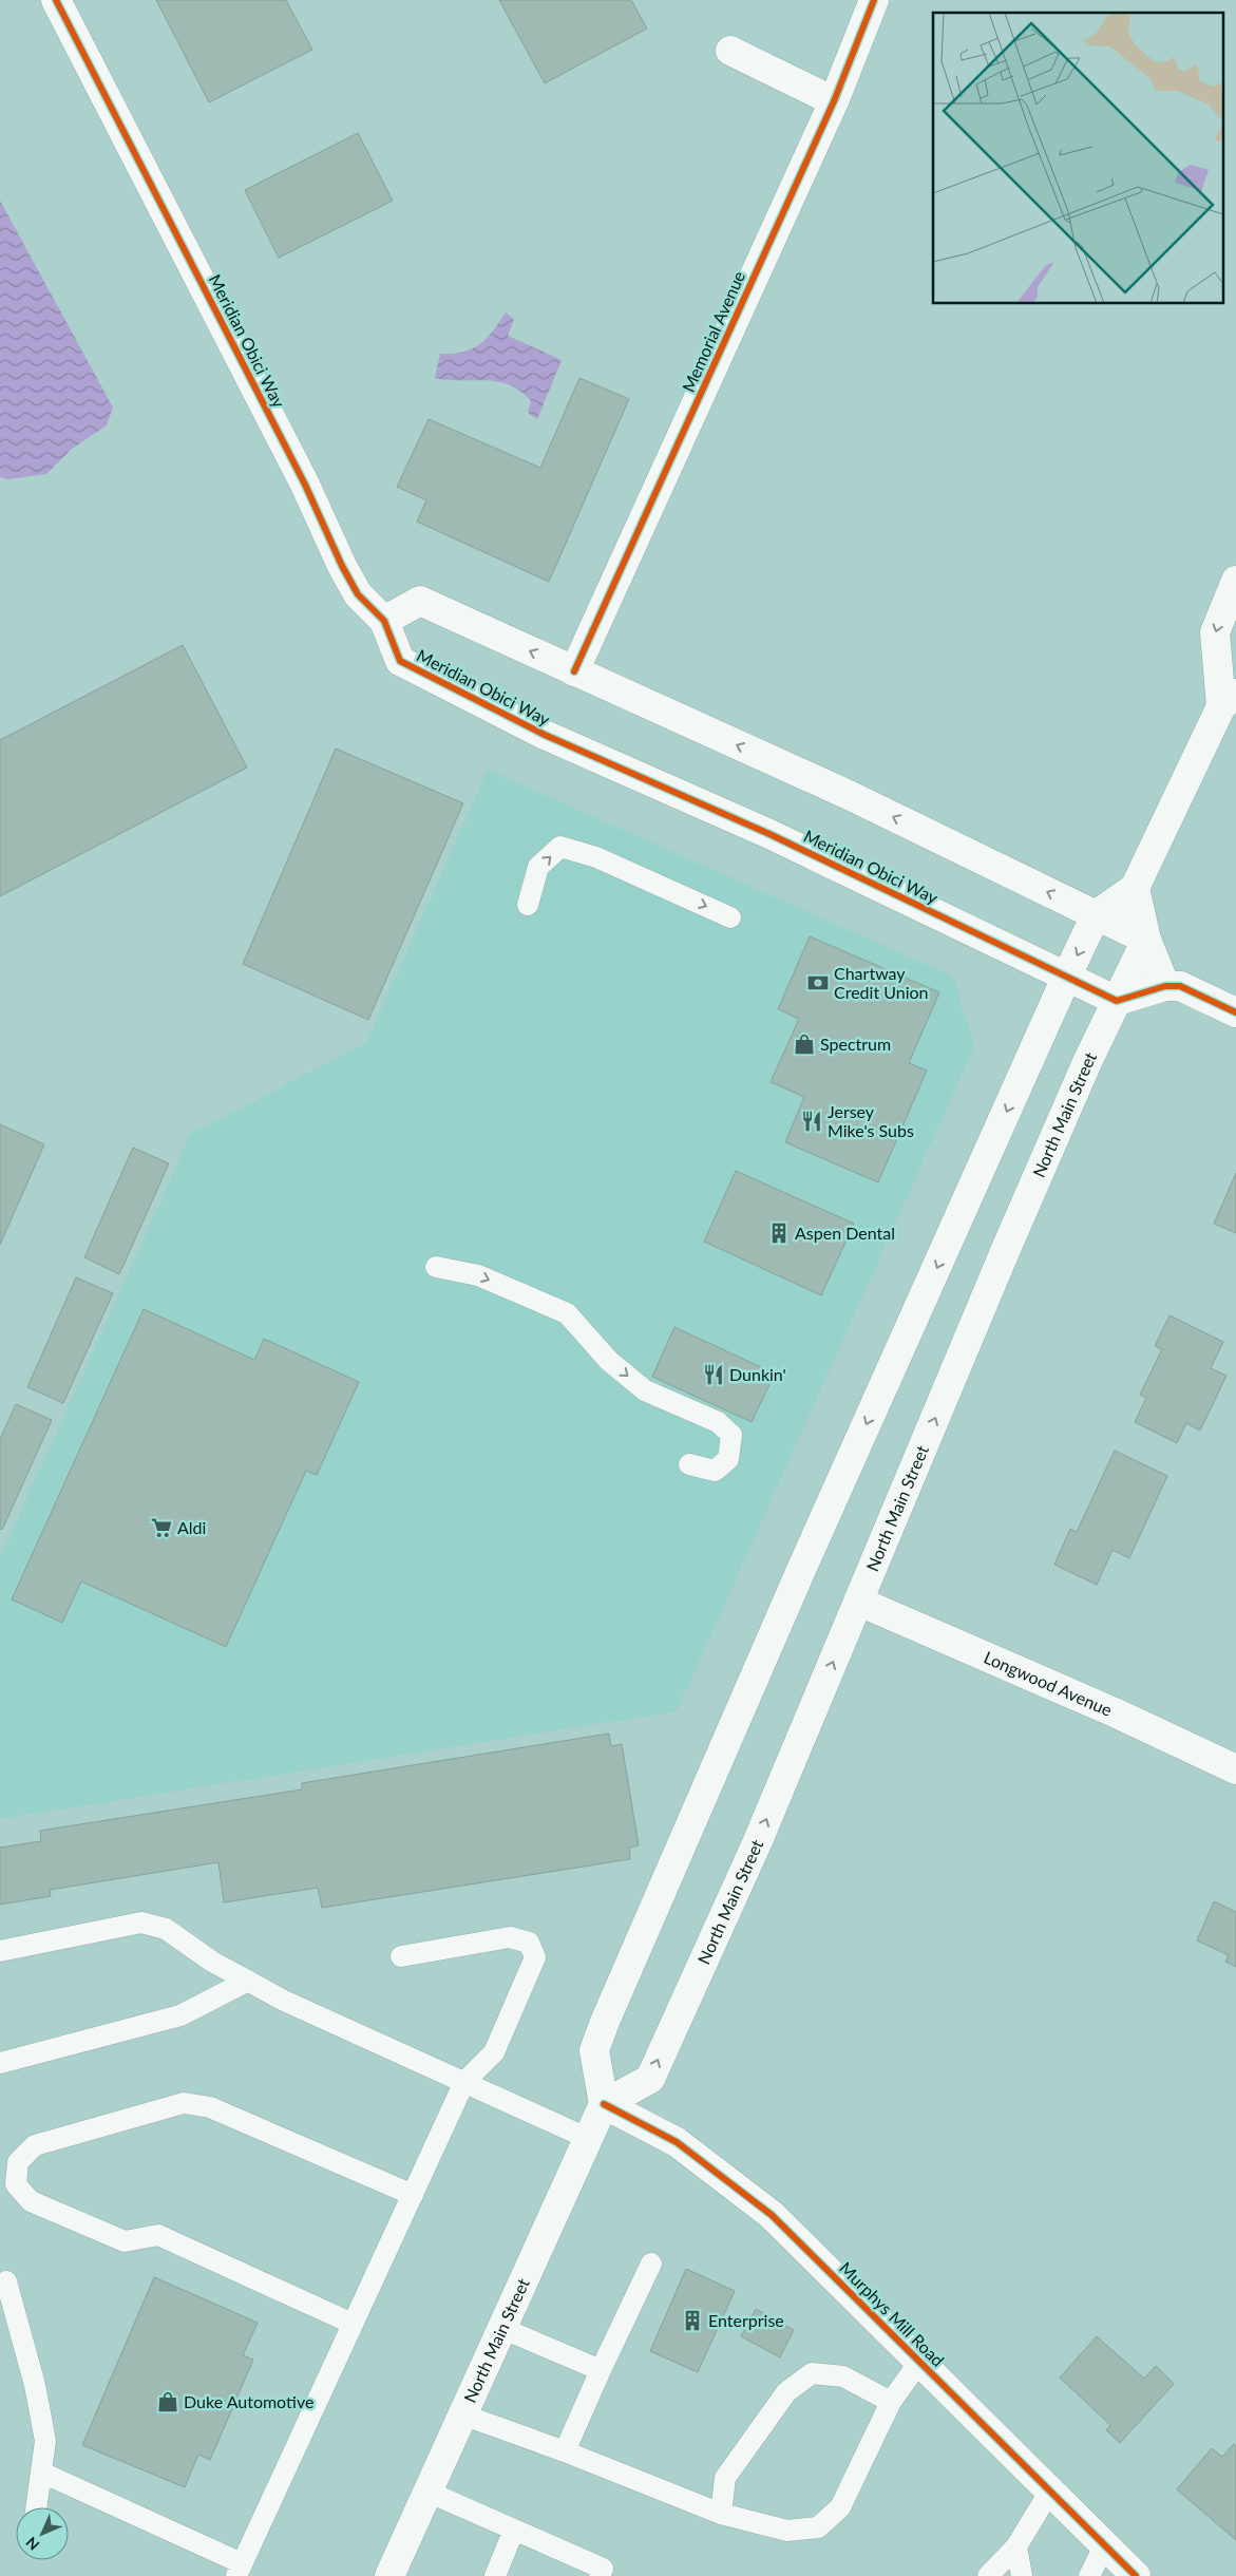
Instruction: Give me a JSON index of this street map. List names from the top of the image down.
{
  "streets": {
    "street": [
      "Memorial Avenue",
      "Meridian Obici Way",
      "North Main Street",
      "Longwood Avenue",
      "Murphys Mill Road"
    ]
  },
  "crossings": [
    ["Meridian Obici Way", "North Main Street"],
    ["North Main Street", "Longwood Avenue"],
    ["North Main Street", "Murphys Mill Road"]
  ],
  "places": {
    "bank": ["Chartway Credit Union"],
    "shop": ["Spectrum", "Duke Automotive"],
    "restaurant": ["Jersey Mike's Subs", "Dunkin'"],
    "building": ["Aspen Dental", "Enterprise"],
    "supermarket": ["Aldi"]
  },
  "north": "bottom left"
}
